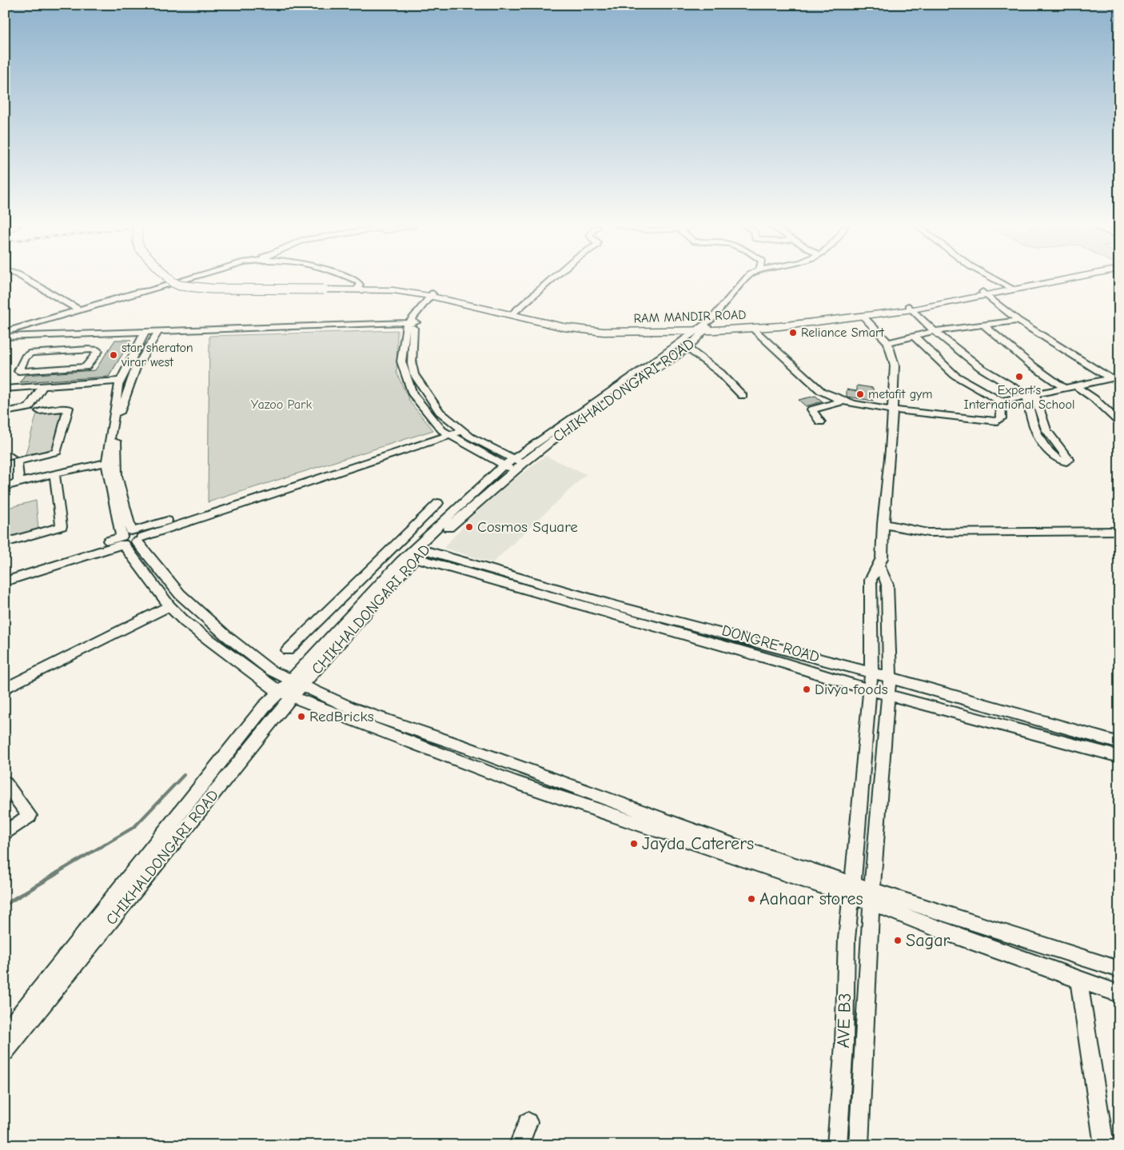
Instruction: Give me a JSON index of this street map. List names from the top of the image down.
{
  "streets": {
    "main road": ["RAM MANDIR ROAD"],
    "street": ["CHIKHALDONGARI ROAD", "DONGRE ROAD", "AVE B3"]
  },
  "crossings": [
    ["RAM MANDIR ROAD", "CHIKHALDONGARI ROAD"],
    ["CHIKHALDONGARI ROAD", "DONGRE ROAD"],
    ["DONGRE ROAD", "AVE B3"]
  ],
  "parks": ["Yazoo Park"],
  "places": [
    "Reliance Smart",
    "star sheraton virar west",
    "Expert's International School",
    "metafit gym",
    "Cosmos Square",
    "Divya foods",
    "RedBricks",
    "Jayda Caterers",
    "Aahaar stores",
    "Sagar"
  ]
}
